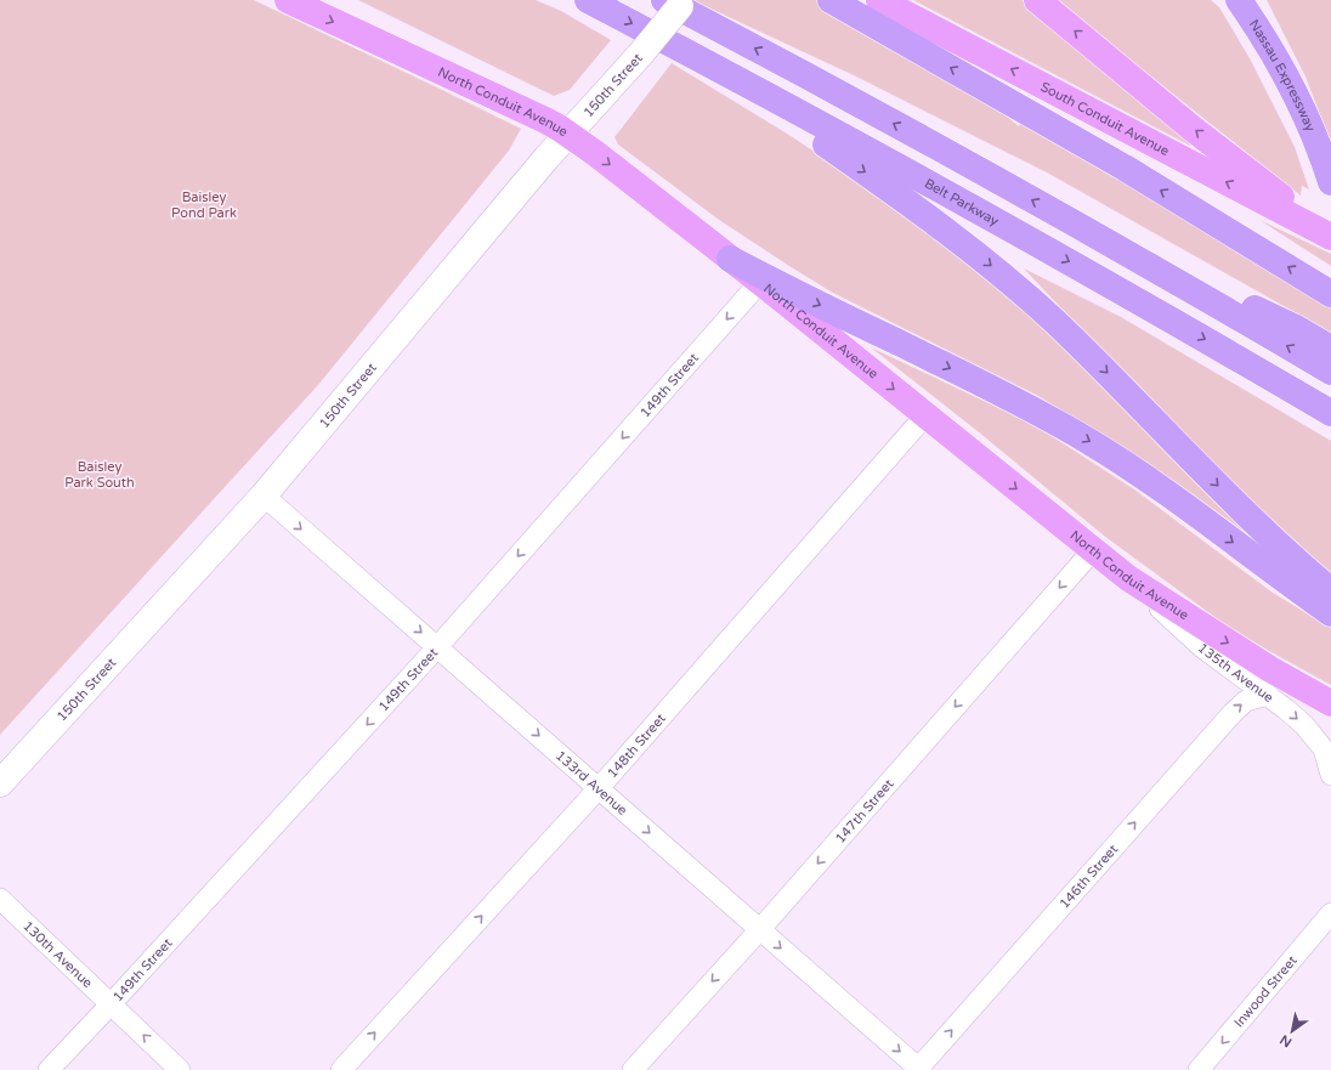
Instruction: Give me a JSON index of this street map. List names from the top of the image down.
{
  "streets": {
    "highway": ["Nassau Expressway", "Belt Parkway"],
    "main road": ["150th Street", "North Conduit Avenue", "South Conduit Avenue"],
    "street": [
      "149th Street",
      "135th Avenue",
      "148th Street",
      "133rd Avenue",
      "147th Street",
      "146th Street",
      "130th Avenue",
      "Inwood Street"
    ]
  },
  "crossings": [
    ["150th Street", "North Conduit Avenue"],
    ["150th Street", "133rd Avenue"],
    ["North Conduit Avenue", "149th Street"],
    ["North Conduit Avenue", "135th Avenue"],
    ["North Conduit Avenue", "148th Street"],
    ["North Conduit Avenue", "147th Street"],
    ["149th Street", "133rd Avenue"],
    ["149th Street", "130th Avenue"],
    ["135th Avenue", "146th Street"],
    ["148th Street", "133rd Avenue"],
    ["133rd Avenue", "147th Street"],
    ["133rd Avenue", "146th Street"]
  ],
  "one_way": [
    "North Conduit Avenue",
    "149th Street",
    "135th Avenue",
    "148th Street",
    "133rd Avenue",
    "147th Street",
    "146th Street",
    "130th Avenue",
    "Inwood Street"
  ],
  "parks": ["Baisley Pond Park", "Baisley Park South"],
  "north": "bottom left"
}
